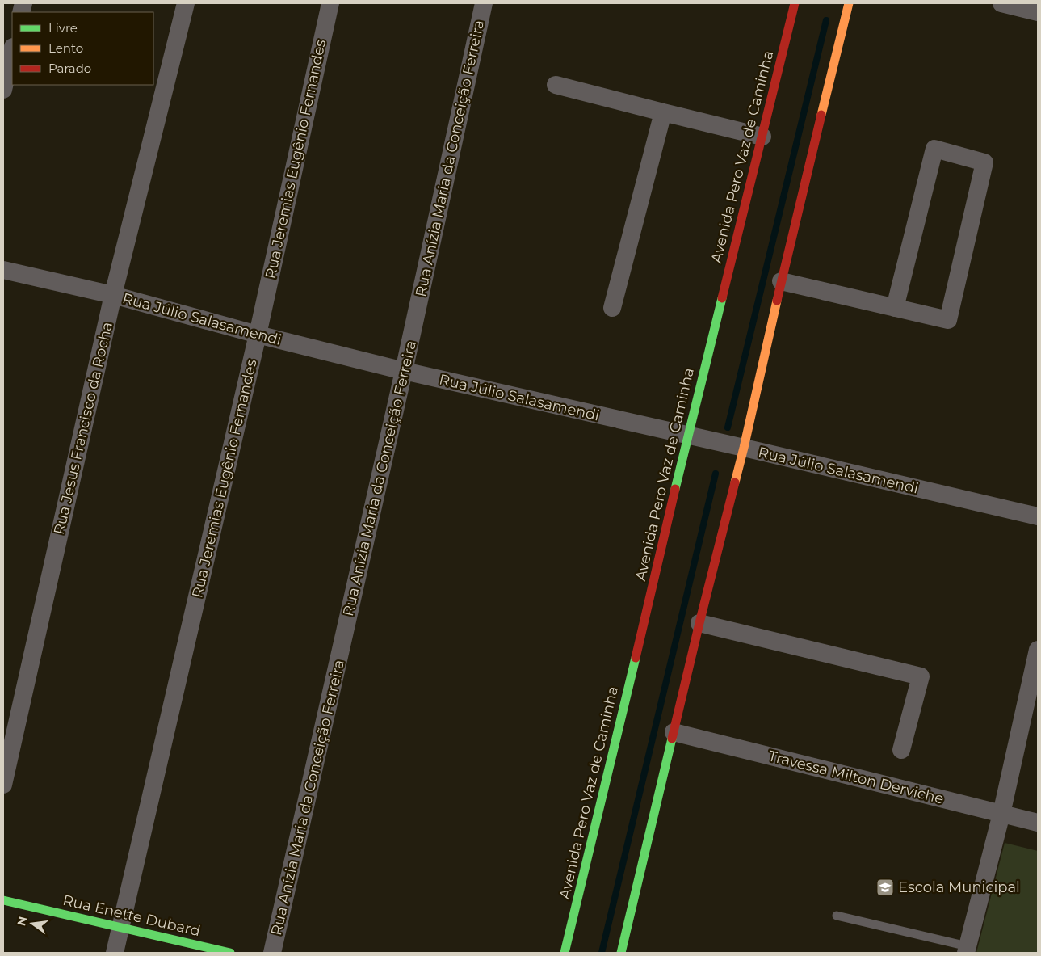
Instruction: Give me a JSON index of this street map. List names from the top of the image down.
{
  "streets": {
    "street": [
      "Avenida Pero Vaz de Caminha",
      "Rua Anízia Maria da Conceição Ferreira",
      "Rua Jeremias Eugênio Fernandes",
      "Rua Júlio Salasamendi",
      "Rua Jesus Francisco da Rocha",
      "Travessa Milton Derviche",
      "Rua Enette Dubard"
    ]
  },
  "crossings": [
    ["Avenida Pero Vaz de Caminha", "Rua Júlio Salasamendi"],
    ["Rua Anízia Maria da Conceição Ferreira", "Rua Júlio Salasamendi"],
    ["Rua Jeremias Eugênio Fernandes", "Rua Júlio Salasamendi"],
    ["Rua Jeremias Eugênio Fernandes", "Rua Enette Dubard"],
    ["Rua Júlio Salasamendi", "Rua Jesus Francisco da Rocha"]
  ],
  "places": {
    "school or university": ["Escola Municipal"]
  },
  "legend": ["Livre", "Lento", "Parado"],
  "north": "left"
}
